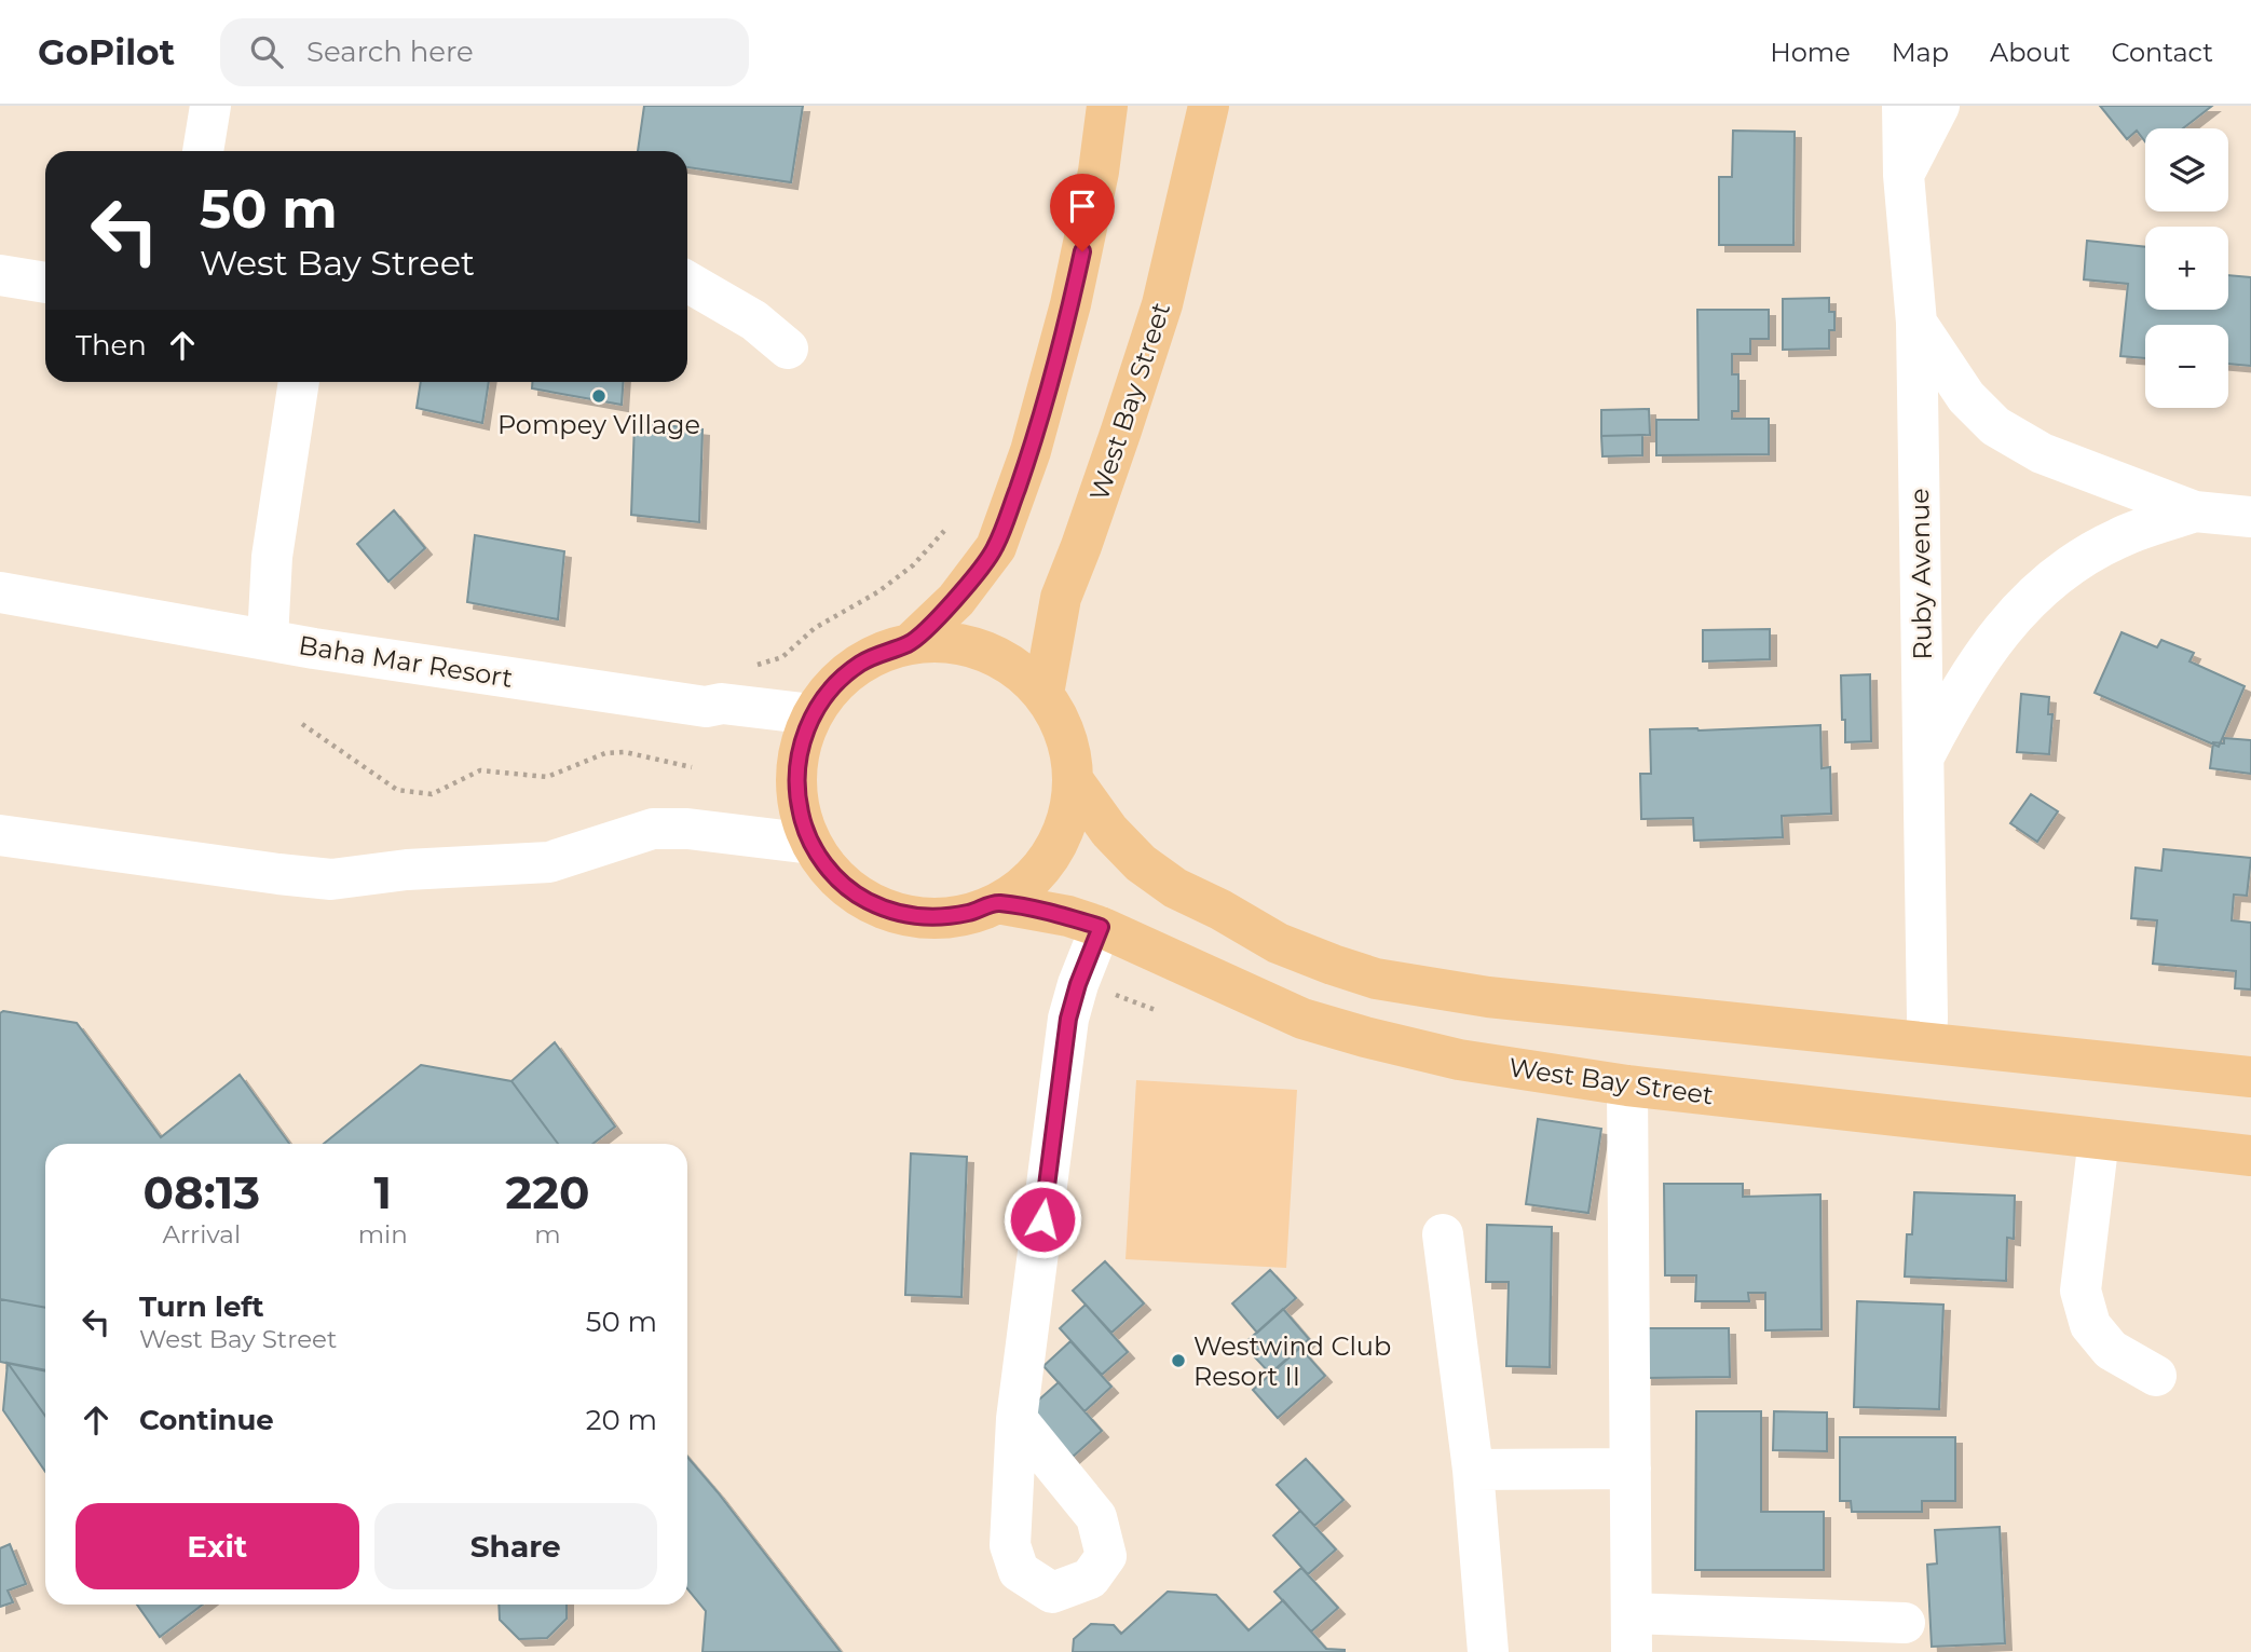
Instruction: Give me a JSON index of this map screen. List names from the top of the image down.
{
  "streets": {
    "main road": ["West Bay Street"],
    "street": ["Ruby Avenue", "Baha Mar Resort"]
  },
  "places": ["Pompey Village", "Westwind Club Resort II"],
  "page": {
    "header": "GoPilot",
    "search": "Search here",
    "nav": [
      "Home",
      "Map",
      "About",
      "Contact"
    ],
    "map_buttons": ["+", "−"],
    "turn": ["50 m", "West Bay Street"],
    "then": "Then",
    "eta": [
      "08:13",
      "Arrival",
      "1",
      "min",
      "220",
      "m"
    ],
    "list": [
      {
        "name": "Turn left",
        "note": "West Bay Street",
        "value": "50 m"
      },
      {
        "name": "Continue",
        "value": "20 m"
      }
    ],
    "buttons": ["Exit", "Share"]
  }
}
